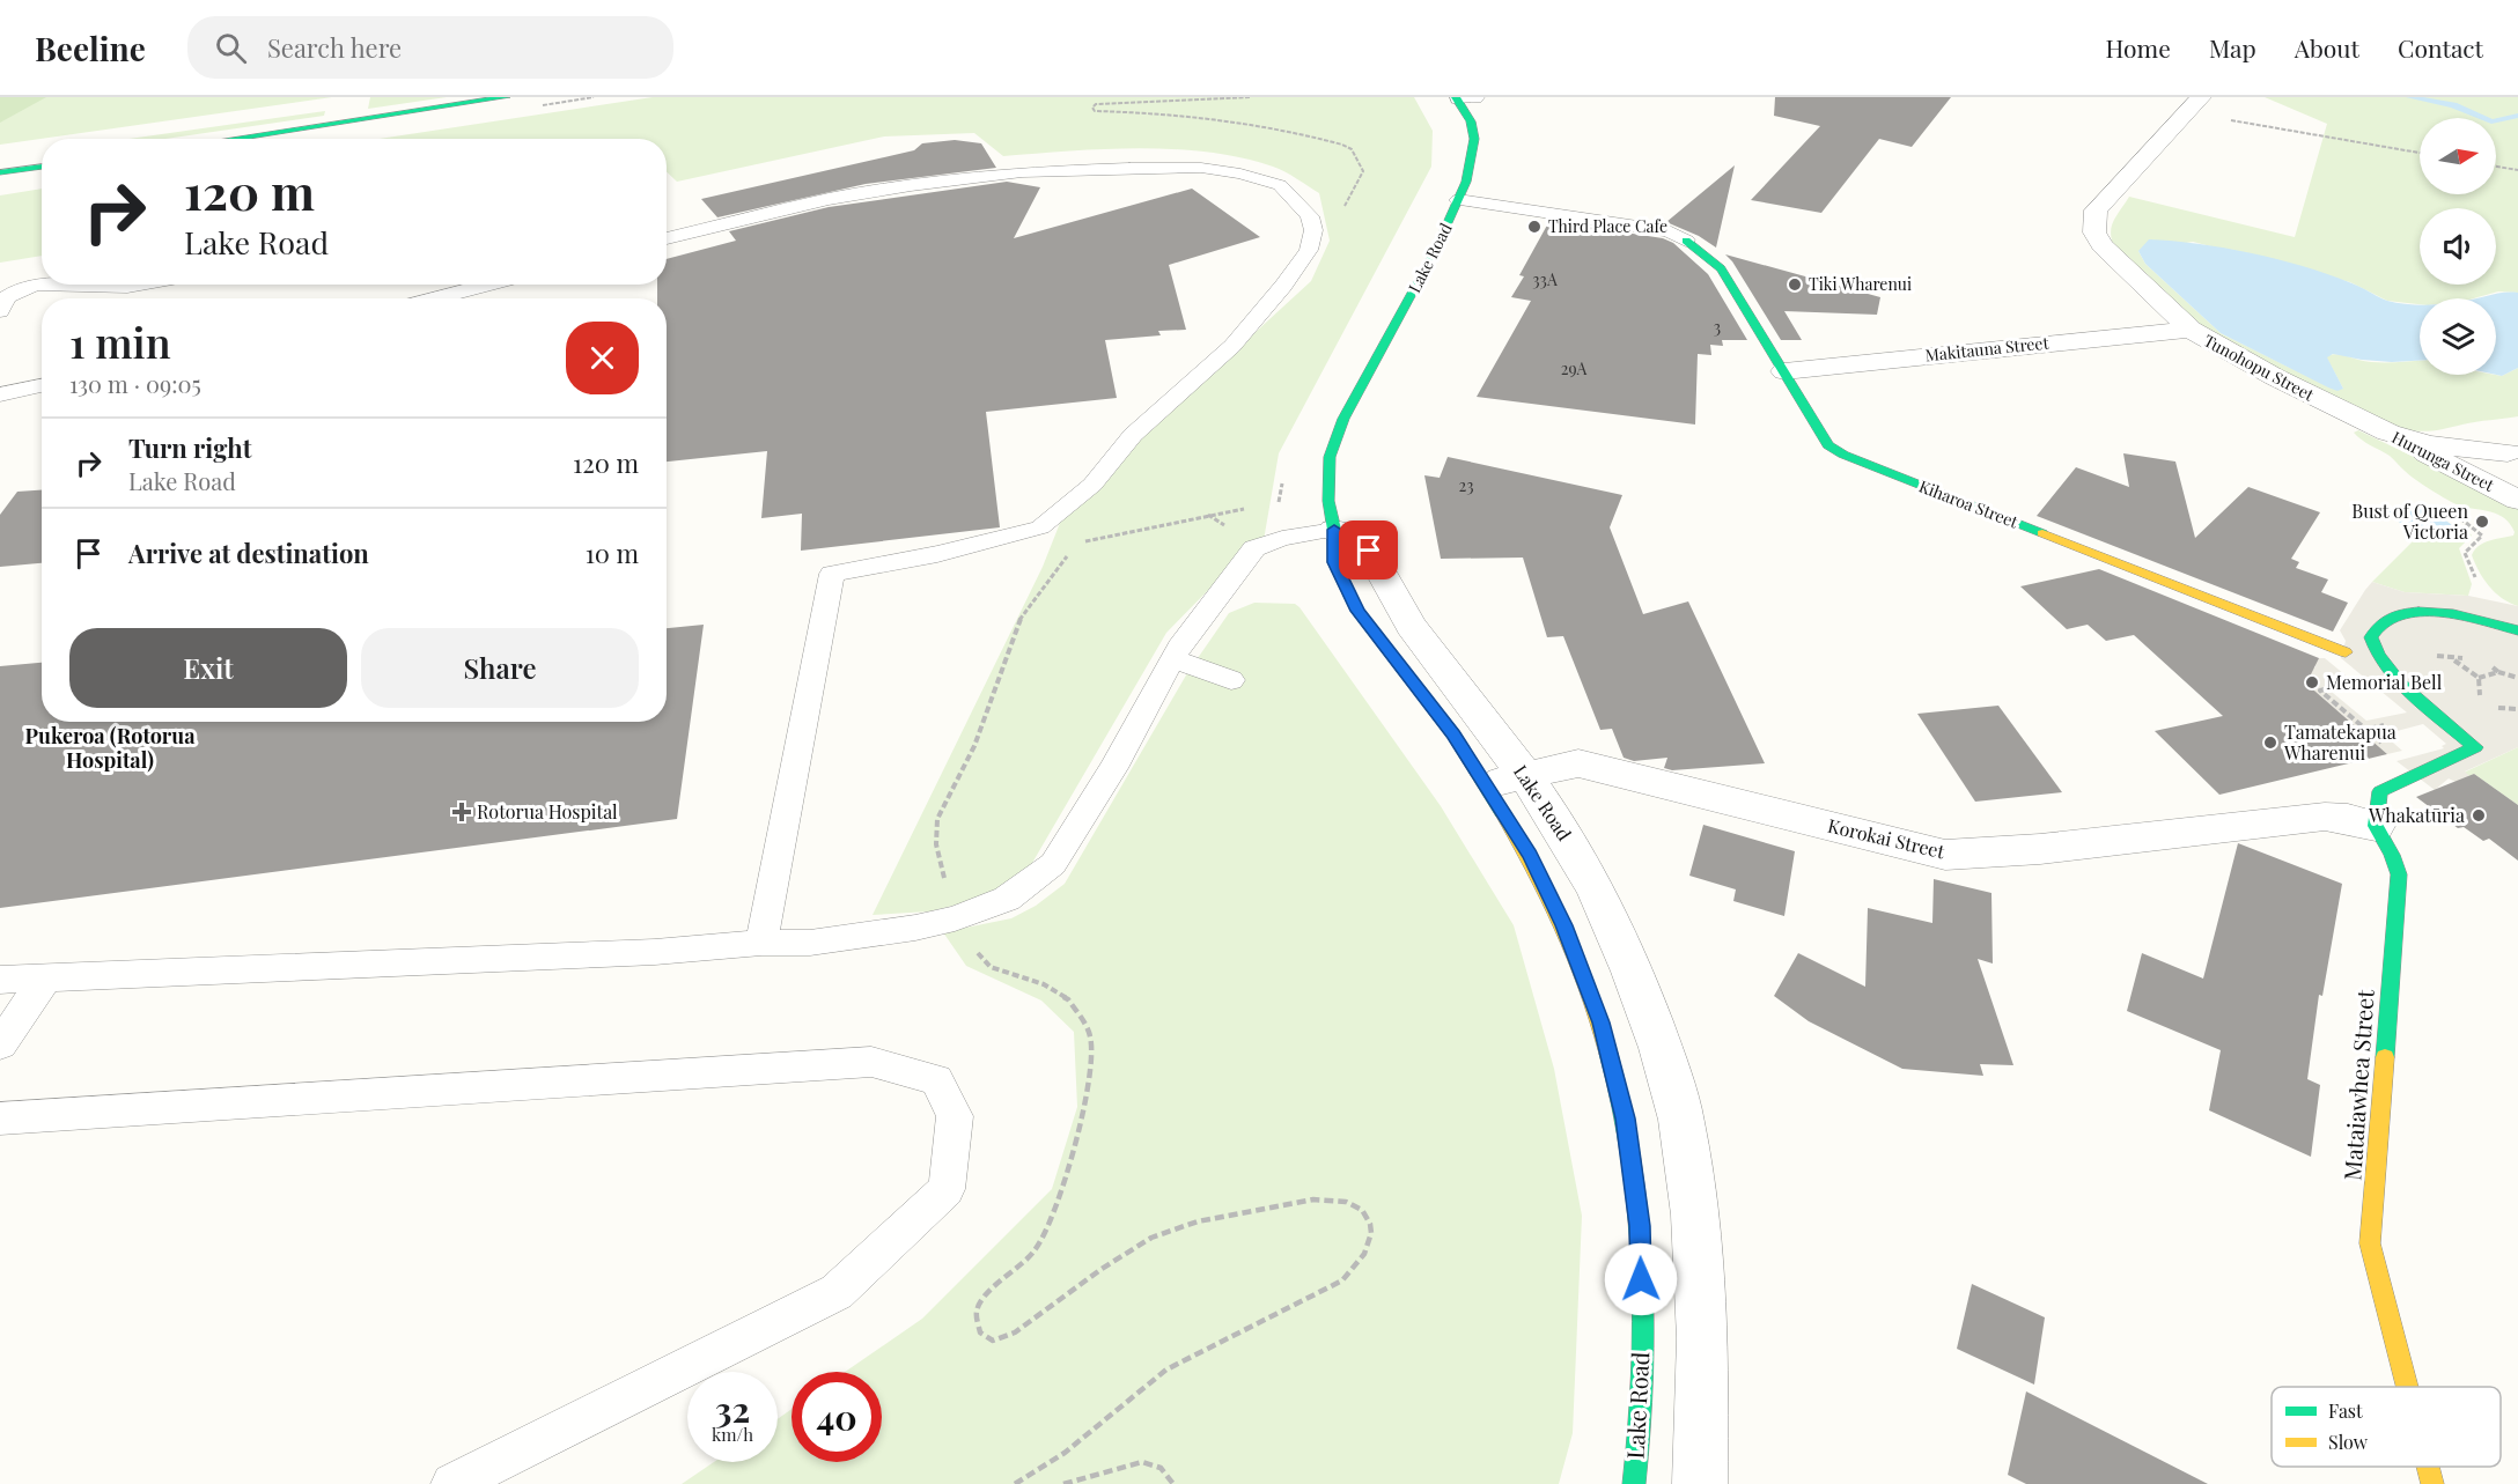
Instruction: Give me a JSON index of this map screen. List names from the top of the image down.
{
  "streets": {
    "street": [
      "Lake Road",
      "Makitauna Street",
      "Tunohopu Street",
      "Hurunga Street",
      "Kiharoa Street",
      "Korokai Street",
      "Mataiawhea Street"
    ]
  },
  "crossings": [
    ["Lake Road", "Korokai Street"],
    ["Makitauna Street", "Tunohopu Street"],
    ["Makitauna Street", "Kiharoa Street"],
    ["Tunohopu Street", "Hurunga Street"],
    ["Korokai Street", "Mataiawhea Street"]
  ],
  "districts": ["Pukeroa (Rotorua Hospital)"],
  "places": {
    "other": [
      "Third Place Cafe",
      "Tiki Wharenui",
      "Bust of Queen Victoria",
      "Memorial Bell",
      "Tamatekapua Wharenui",
      "Whakatūria"
    ],
    "health": ["Rotorua Hospital"]
  },
  "house_numbers": [
    "33A",
    "3",
    "29A",
    "23"
  ],
  "legend": ["Fast", "Slow"],
  "north": "right",
  "page": {
    "header": "Beeline",
    "search": "Search here",
    "nav": [
      "Home",
      "Map",
      "About",
      "Contact"
    ],
    "turn": ["120 m", "Lake Road"],
    "heading": ["1 min", "130 m · 09:05"],
    "list": [
      {
        "name": "Turn right",
        "note": "Lake Road",
        "value": "120 m"
      },
      {
        "name": "Arrive at destination",
        "value": "10 m"
      }
    ],
    "buttons": ["Exit", "Share"],
    "speed": "32 km/h",
    "limit": "40"
  }
}
